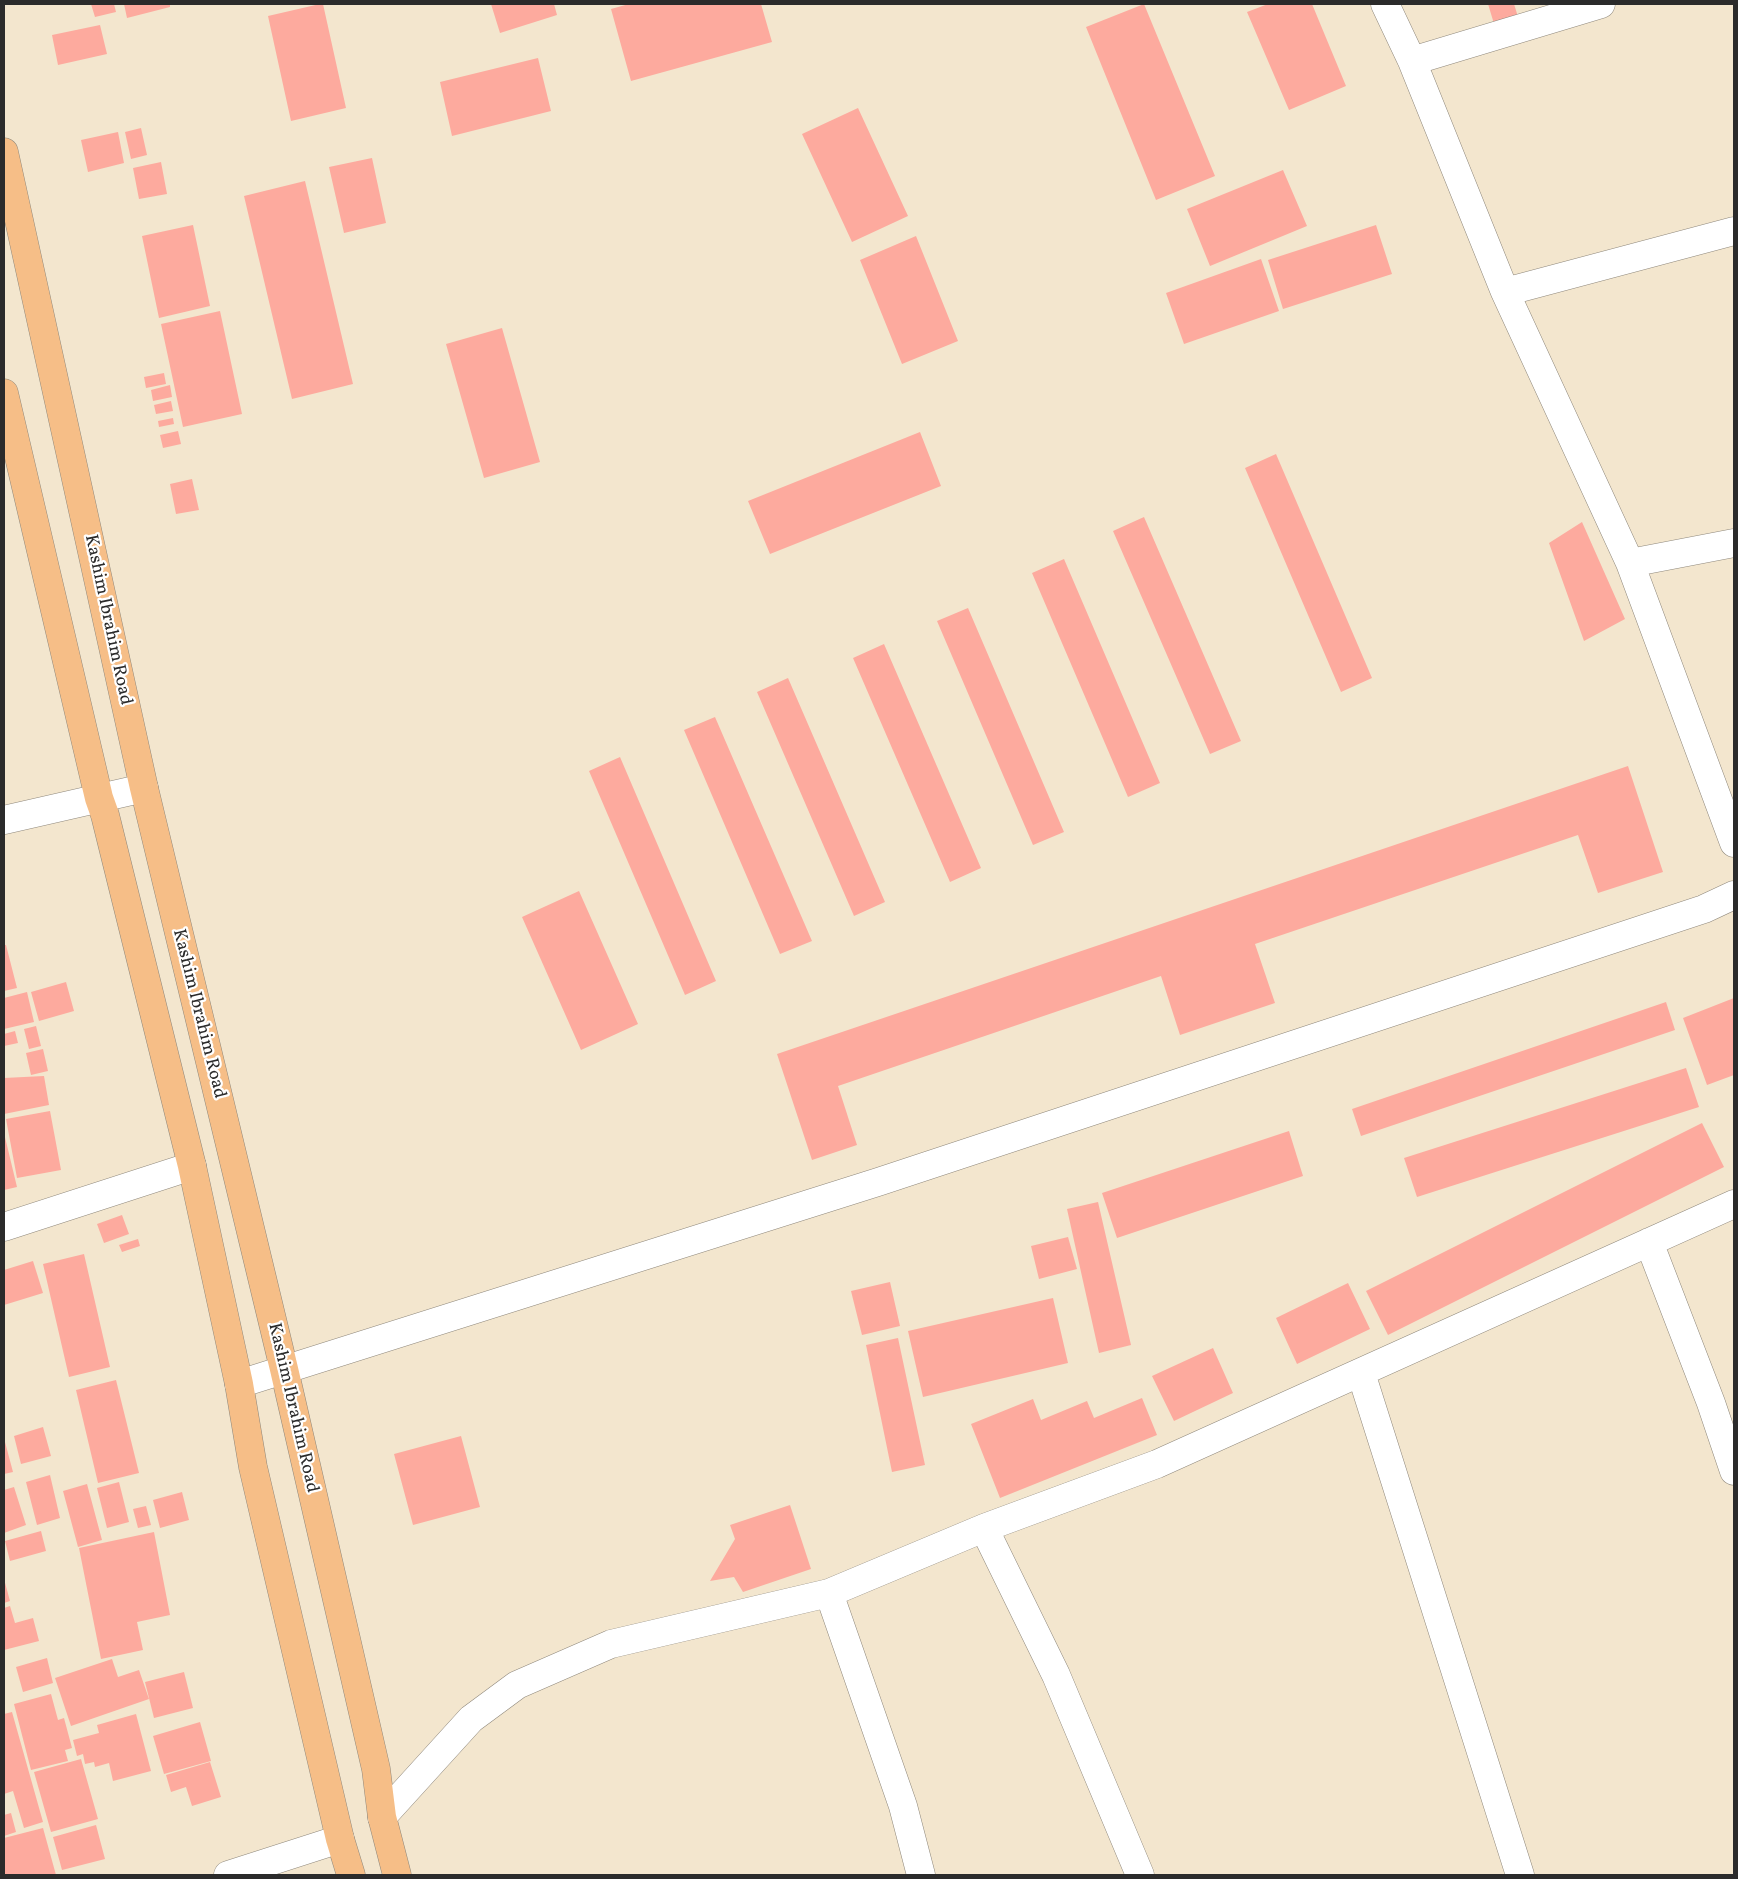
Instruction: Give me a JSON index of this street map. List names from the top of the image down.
{
  "streets": {
    "highway": ["Kashim Ibrahim Road"]
  }
}
